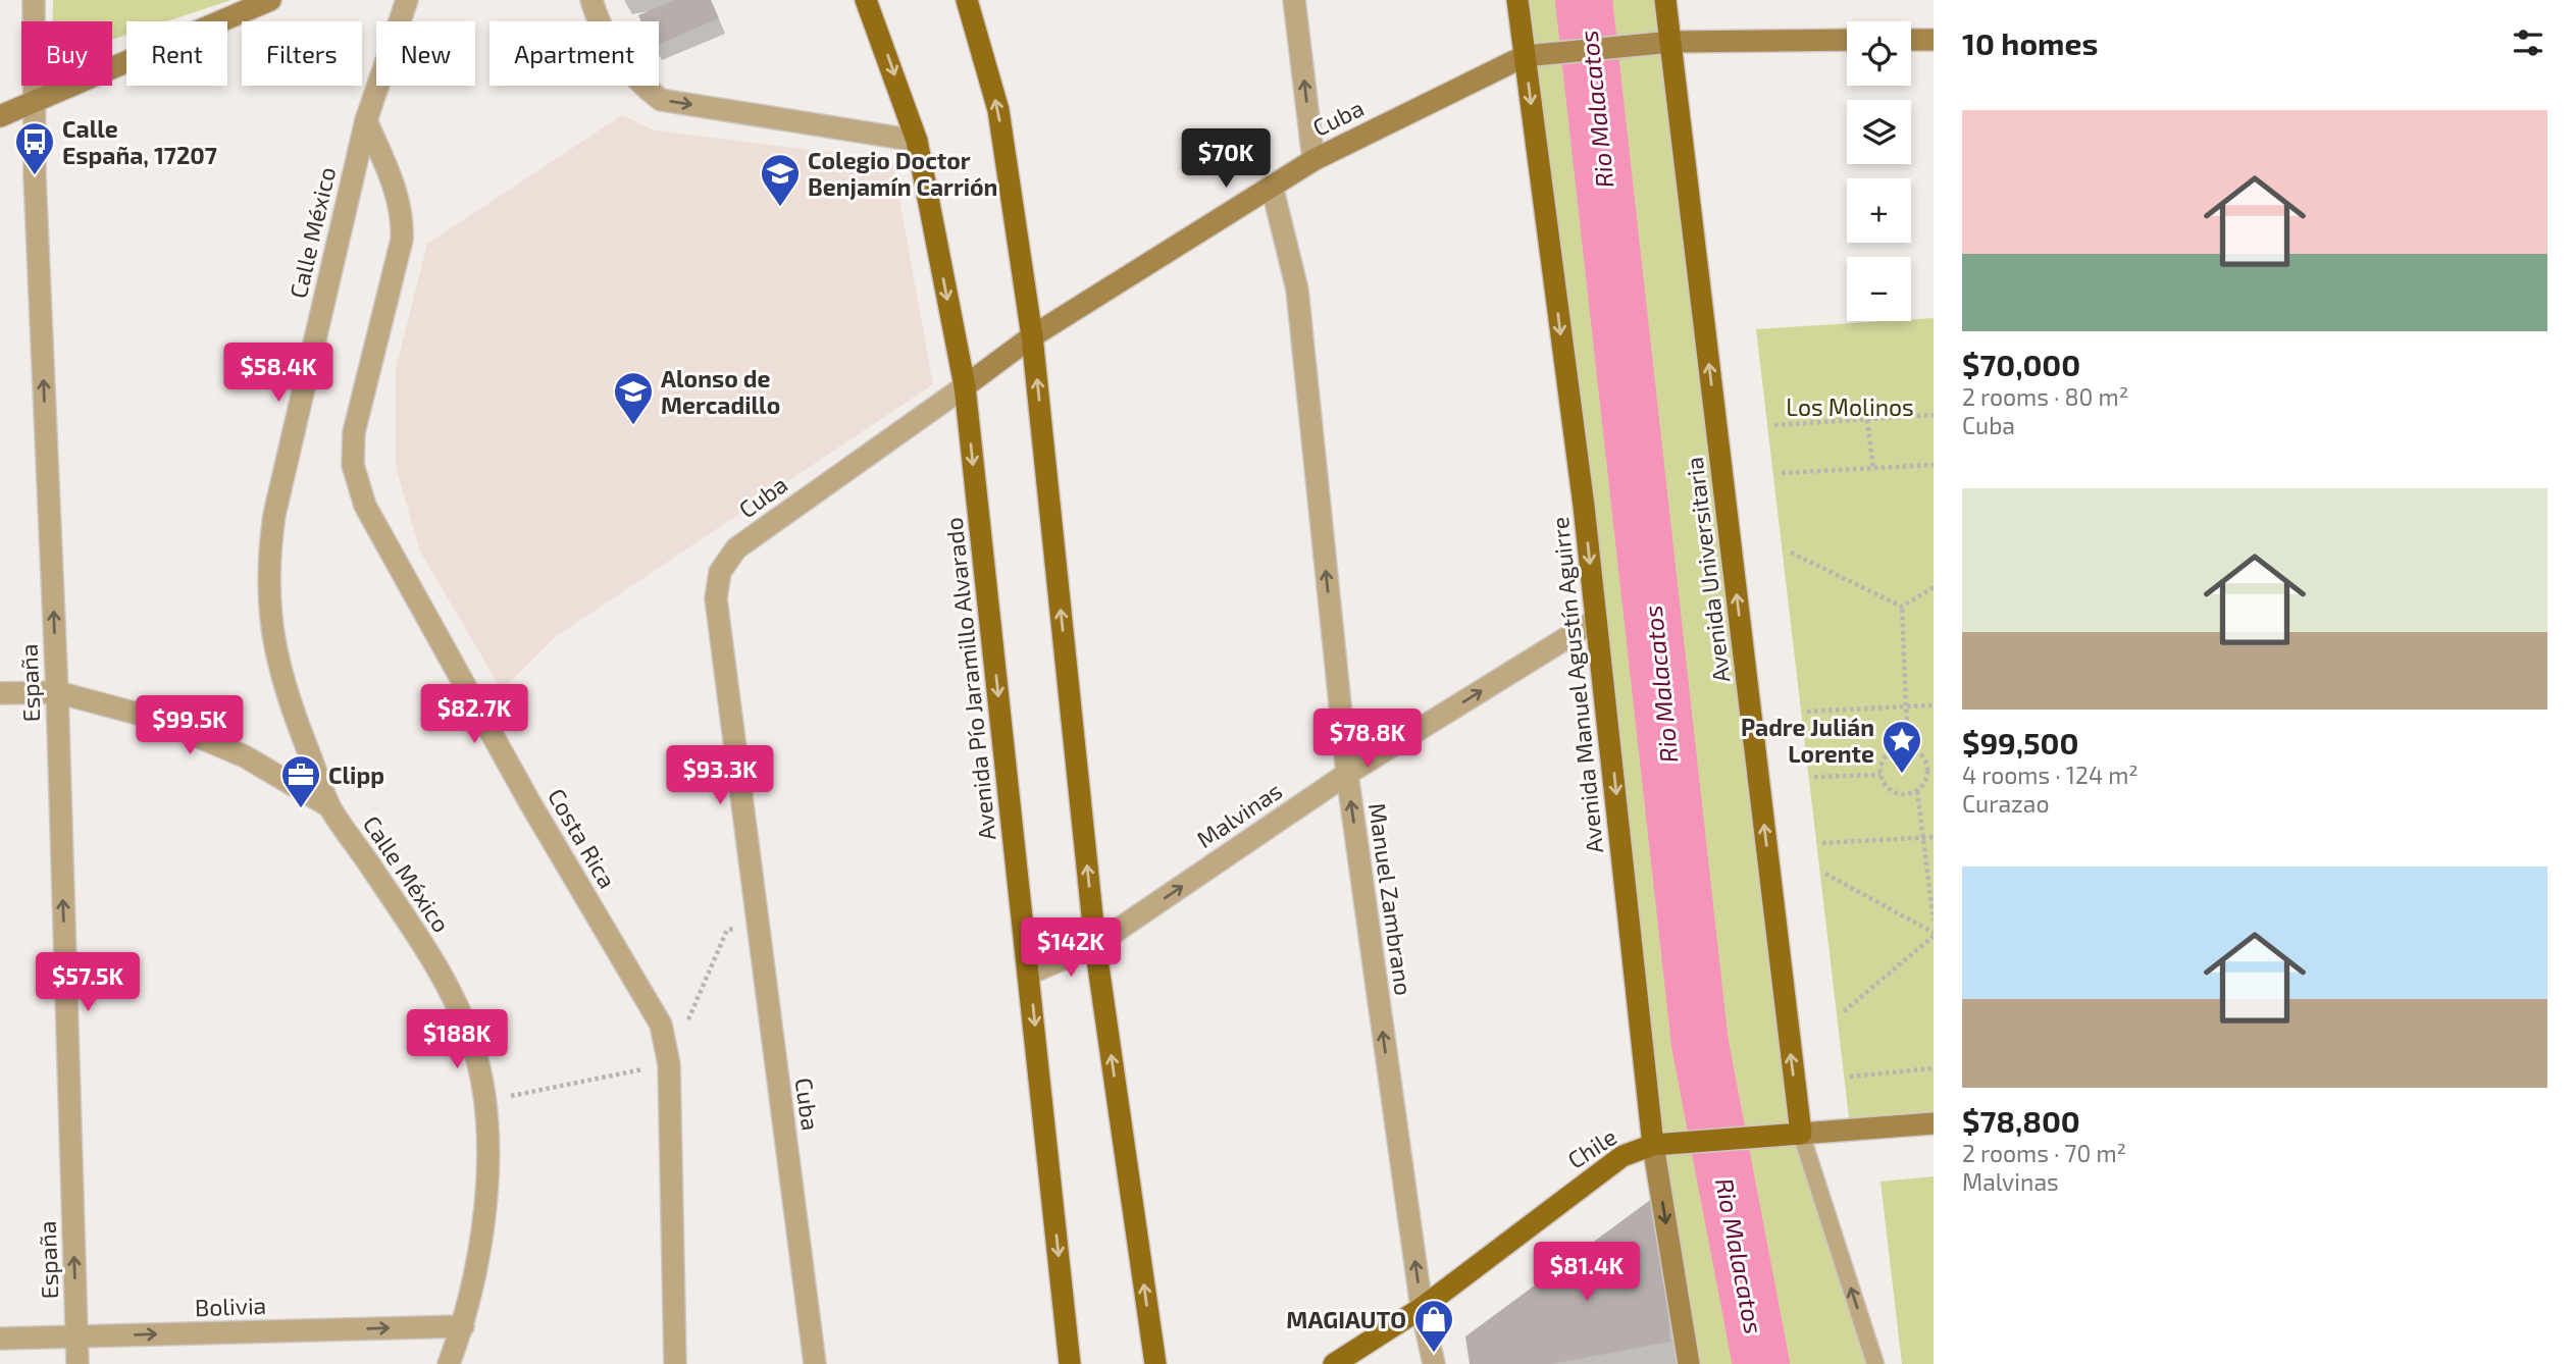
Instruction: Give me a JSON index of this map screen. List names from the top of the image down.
{
  "streets": {
    "main road": [
      "Avenida Universitaria",
      "Avenida Pío Jaramillo Alvarado",
      "Avenida Manuel Agustín Aguirre",
      "Chile"
    ],
    "street": [
      "Cuba",
      "Calle México",
      "España",
      "Malvinas",
      "Costa Rica",
      "Manuel Zambrano",
      "Bolivia"
    ]
  },
  "crossings": [
    ["Cuba", "Avenida Universitaria"],
    ["Cuba", "Avenida Pío Jaramillo Alvarado"],
    ["Cuba", "Avenida Manuel Agustín Aguirre"],
    ["Cuba", "Manuel Zambrano"],
    ["Calle México", "Costa Rica"],
    ["Calle México", "Bolivia"],
    ["Avenida Universitaria", "Chile"],
    ["Avenida Pío Jaramillo Alvarado", "Malvinas"],
    ["España", "Bolivia"],
    ["Avenida Manuel Agustín Aguirre", "Malvinas"],
    ["Avenida Manuel Agustín Aguirre", "Chile"],
    ["Malvinas", "Manuel Zambrano"],
    ["Manuel Zambrano", "Chile"]
  ],
  "one_way": [
    "Avenida Universitaria",
    "España",
    "Avenida Manuel Agustín Aguirre",
    "Malvinas",
    "Manuel Zambrano",
    "Bolivia"
  ],
  "water": ["Rio Malacatos"],
  "parks": ["Los Molinos"],
  "places": {
    "bus stop": ["Calle España, 17207"],
    "school or university": ["Colegio Doctor Benjamín Carrión", "Alonso de Mercadillo"],
    "place": ["Padre Julián Lorente"],
    "office": ["Clipp"],
    "shop": ["MAGIAUTO"]
  },
  "page": {
    "heading": "10 homes",
    "map_buttons": ["+", "−"],
    "chip": [
      "Buy",
      "Rent",
      "Filters",
      "New",
      "Apartment"
    ],
    "list": [
      {
        "name": "$70,000",
        "note": "2 rooms · 80 m² · Cuba"
      },
      {
        "name": "$99,500",
        "note": "4 rooms · 124 m² · Curazao"
      },
      {
        "name": "$78,800",
        "note": "2 rooms · 70 m² · Malvinas"
      }
    ],
    "price": [
      "$70K",
      "$58.4K",
      "$82.7K",
      "$99.5K",
      "$78.8K",
      "$93.3K",
      "$142K",
      "$57.5K",
      "$188K",
      "$81.4K"
    ]
  }
}
